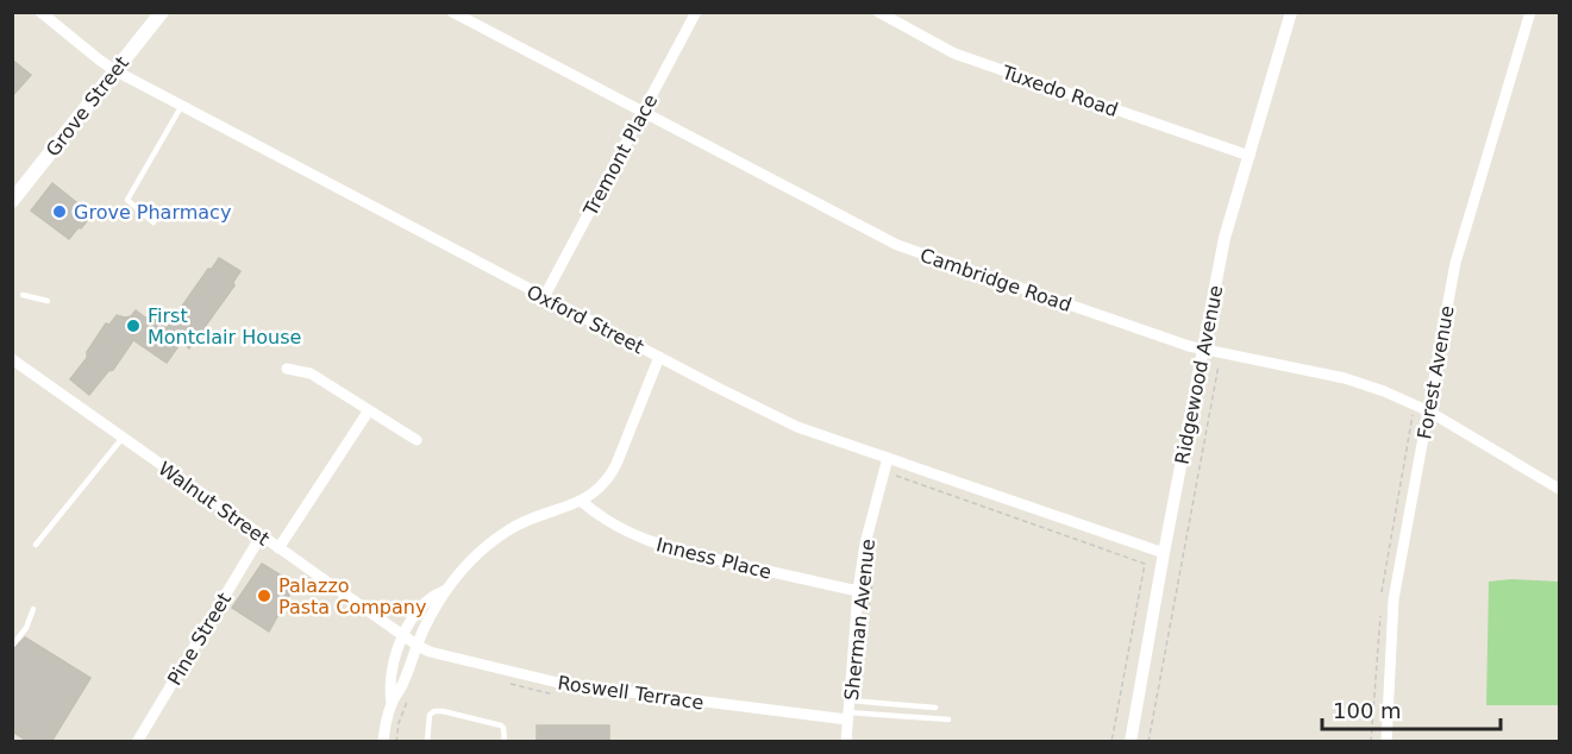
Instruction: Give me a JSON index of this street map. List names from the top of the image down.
{
  "streets": {
    "main road": ["Grove Street"],
    "street": [
      "Tuxedo Road",
      "Tremont Place",
      "Cambridge Road",
      "Oxford Street",
      "Forest Avenue",
      "Ridgewood Avenue",
      "Walnut Street",
      "Inness Place",
      "Sherman Avenue",
      "Pine Street",
      "Roswell Terrace"
    ]
  },
  "crossings": [
    ["Tuxedo Road", "Ridgewood Avenue"],
    ["Grove Street", "Oxford Street"],
    ["Tremont Place", "Cambridge Road"],
    ["Tremont Place", "Oxford Street"],
    ["Cambridge Road", "Forest Avenue"],
    ["Cambridge Road", "Ridgewood Avenue"],
    ["Oxford Street", "Ridgewood Avenue"],
    ["Oxford Street", "Sherman Avenue"],
    ["Walnut Street", "Pine Street"],
    ["Walnut Street", "Roswell Terrace"],
    ["Inness Place", "Sherman Avenue"],
    ["Sherman Avenue", "Roswell Terrace"]
  ],
  "places": ["Grove Pharmacy", "First Montclair House", "Palazzo Pasta Company"],
  "scale_bar": "100 m"
}
